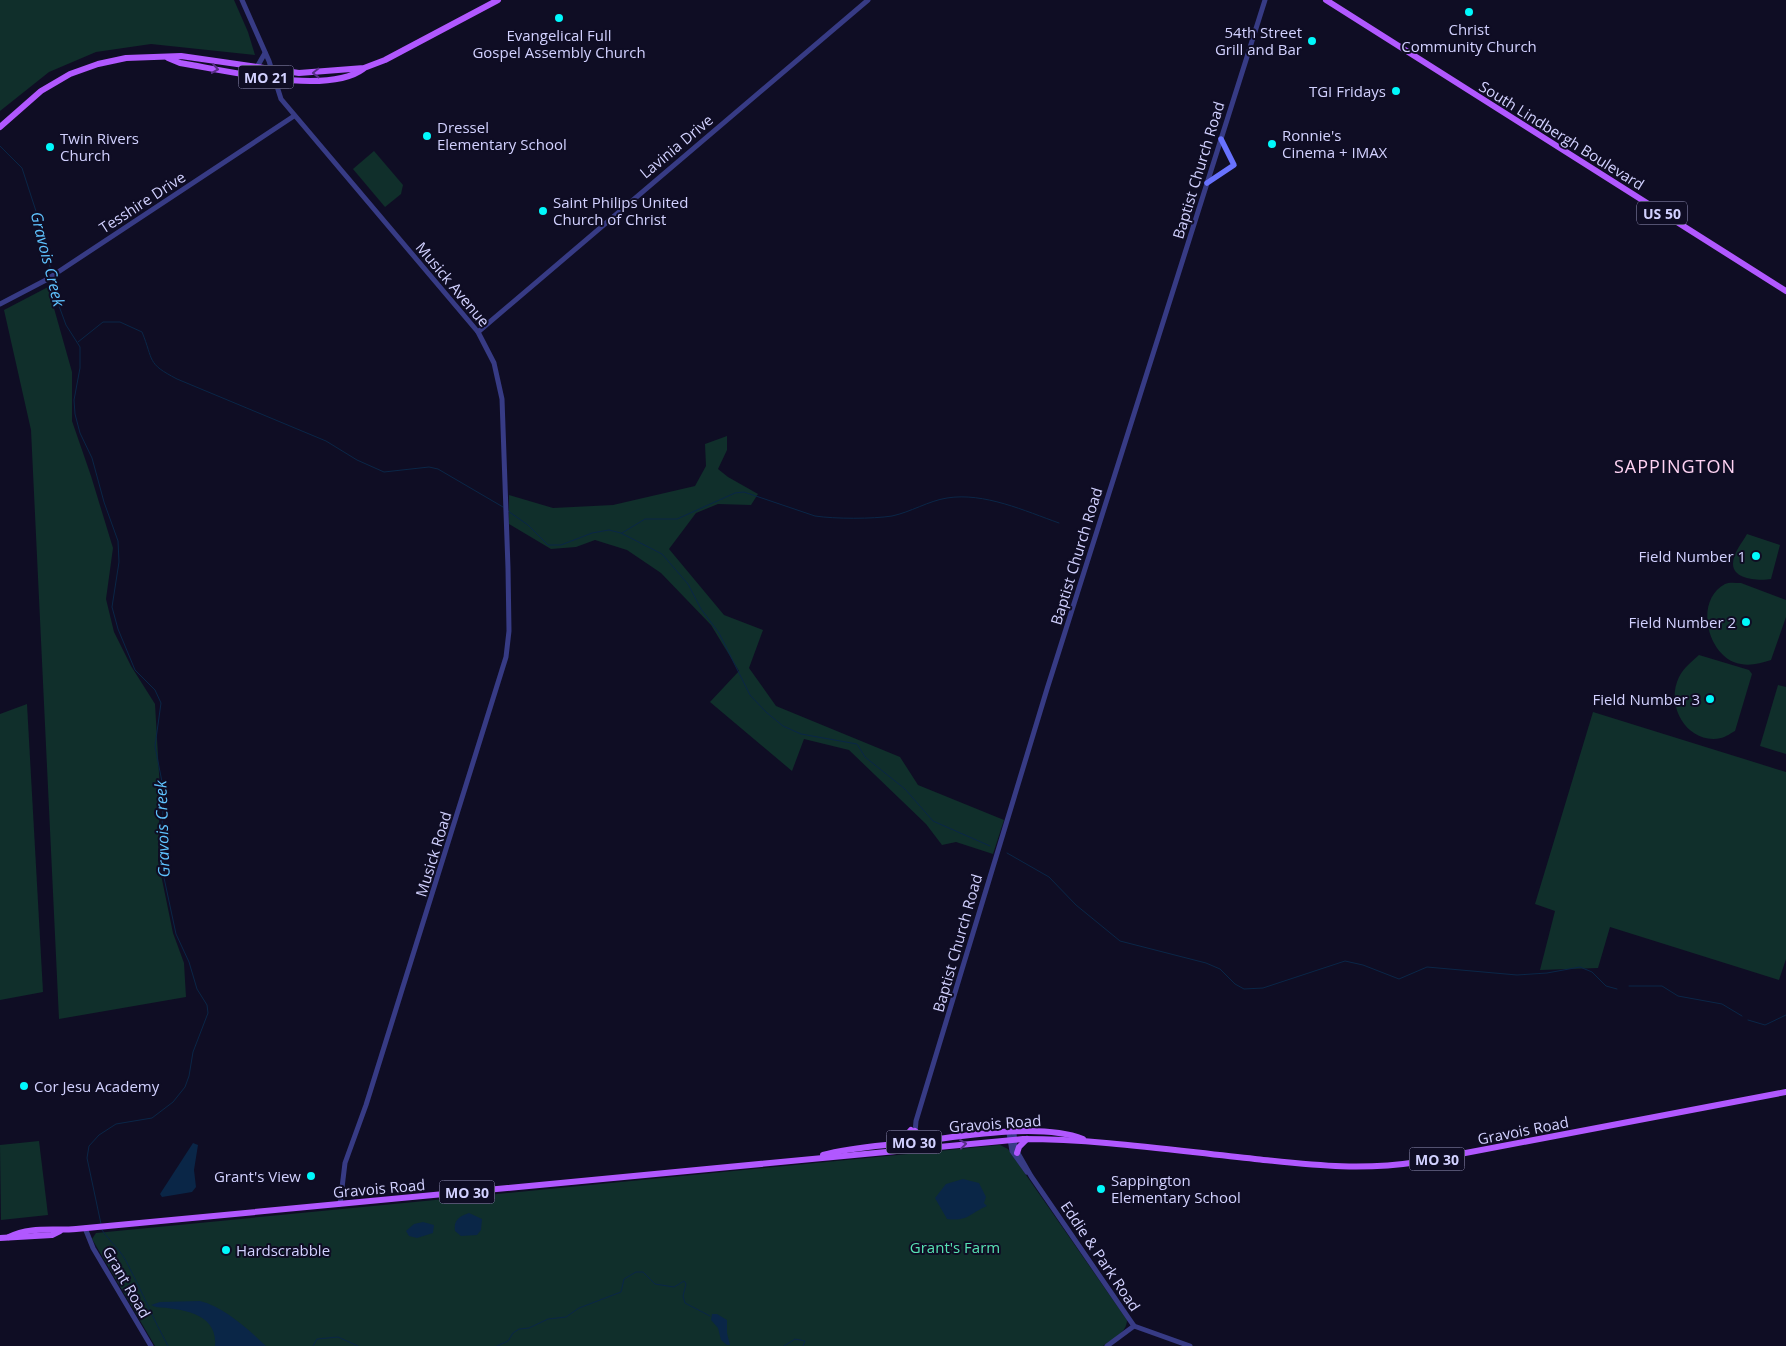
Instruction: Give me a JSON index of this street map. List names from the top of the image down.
{
  "streets": {
    "main road": [
      "MO 21",
      "South Lindbergh Boulevard",
      "US 50",
      "Gravois Road",
      "MO 30"
    ],
    "street": [
      "Lavinia Drive",
      "Baptist Church Road",
      "Tesshire Drive",
      "Musick Avenue",
      "Musick Road",
      "Eddie & Park Road",
      "Grant Road"
    ]
  },
  "crossings": [
    ["MO 21", "Musick Avenue"],
    ["Lavinia Drive", "Musick Avenue"],
    ["Baptist Church Road", "Gravois Road"],
    ["Tesshire Drive", "Musick Avenue"],
    ["Musick Avenue", "Musick Road"],
    ["Musick Road", "Gravois Road"],
    ["Gravois Road", "Eddie & Park Road"],
    ["Gravois Road", "Grant Road"]
  ],
  "districts": ["SAPPINGTON"],
  "water": ["Gravois Creek"],
  "parks": ["Grant's Farm"],
  "places": [
    "Christ Community Church",
    "Evangelical Full Gospel Assembly Church",
    "54th Street Grill and Bar",
    "TGI Fridays",
    "Dressel Elementary School",
    "Ronnie's Cinema + IMAX",
    "Twin Rivers Church",
    "Saint Philips United Church of Christ",
    "Field Number 1",
    "Field Number 2",
    "Field Number 3",
    "Cor Jesu Academy",
    "Grant's View",
    "Sappington Elementary School",
    "Hardscrabble"
  ]
}
